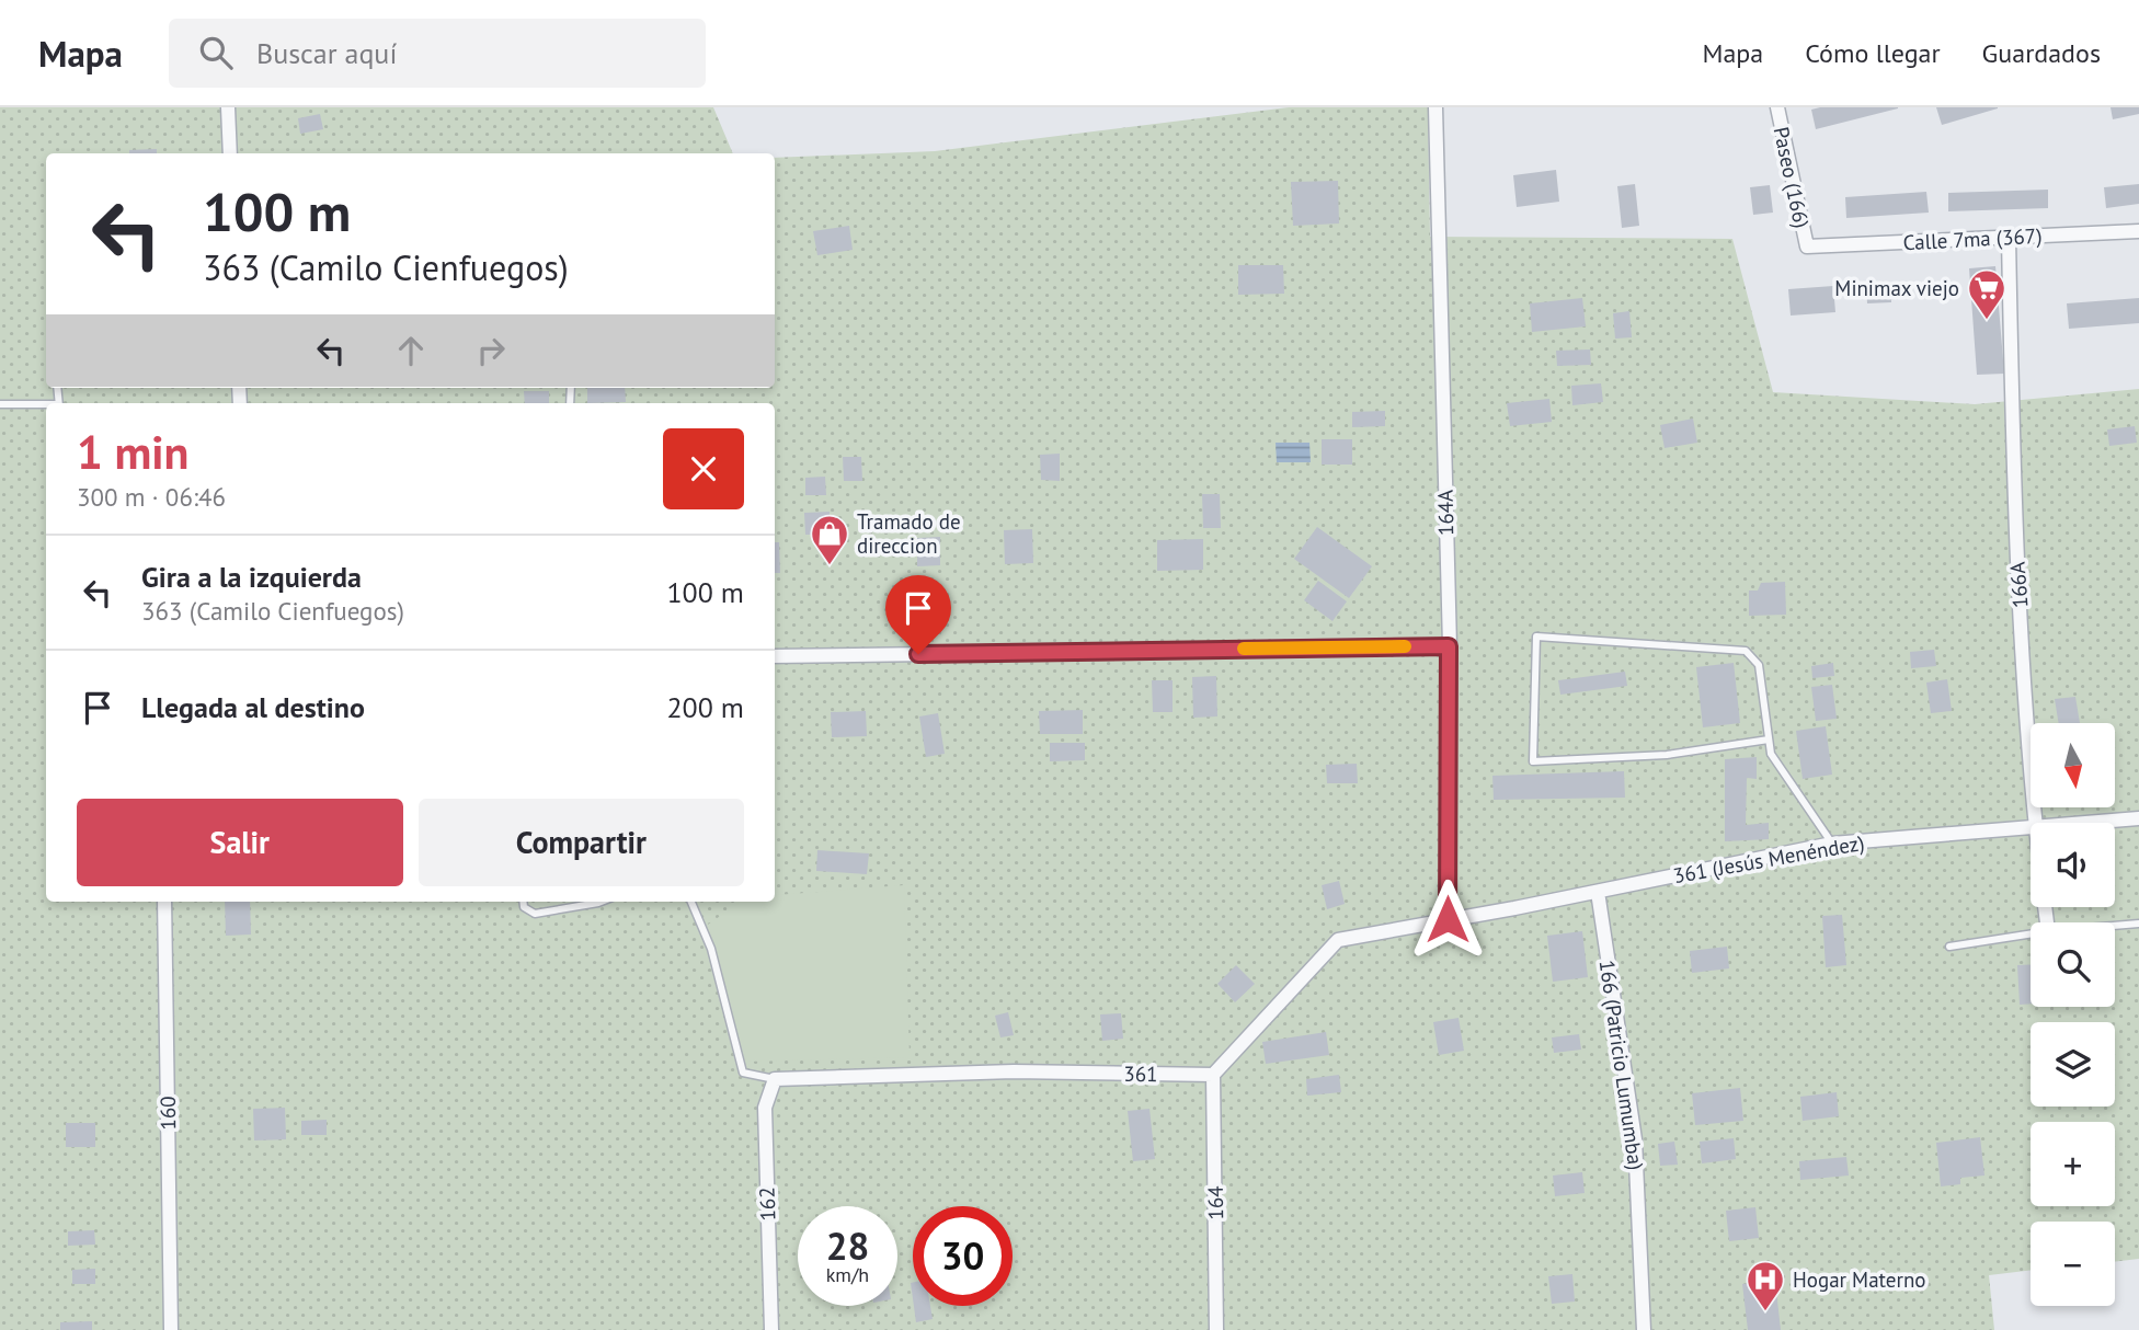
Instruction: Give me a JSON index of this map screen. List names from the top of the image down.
{
  "streets": {
    "street": [
      "Paseo (166)",
      "Calle 7ma (367)",
      "164A",
      "166A",
      "361 (Jesús Menéndez)",
      "166 (Patricio Lumumba)",
      "361",
      "160",
      "164",
      "162"
    ]
  },
  "crossings": [
    ["Paseo (166)", "Calle 7ma (367)"],
    ["Calle 7ma (367)", "166A"],
    ["164A", "361 (Jesús Menéndez)"],
    ["361 (Jesús Menéndez)", "166 (Patricio Lumumba)"],
    ["361", "164"],
    ["361", "162"]
  ],
  "places": {
    "supermarket": ["Minimax viejo"],
    "shop": ["Tramado de direccion"],
    "hospital": ["Hogar Materno"]
  },
  "north": "bottom",
  "page": {
    "header": "Mapa",
    "search": "Buscar aquí",
    "nav": ["Mapa", "Cómo llegar", "Guardados"],
    "turn": ["100 m", "363 (Camilo Cienfuegos)"],
    "heading": ["1 min", "300 m · 06:46"],
    "list": [
      {
        "name": "Gira a la izquierda",
        "note": "363 (Camilo Cienfuegos)",
        "value": "100 m"
      },
      {
        "name": "Llegada al destino",
        "value": "200 m"
      }
    ],
    "map_buttons": ["+", "−"],
    "buttons": ["Salir", "Compartir"],
    "speed": "28 km/h",
    "limit": "30"
  }
}
